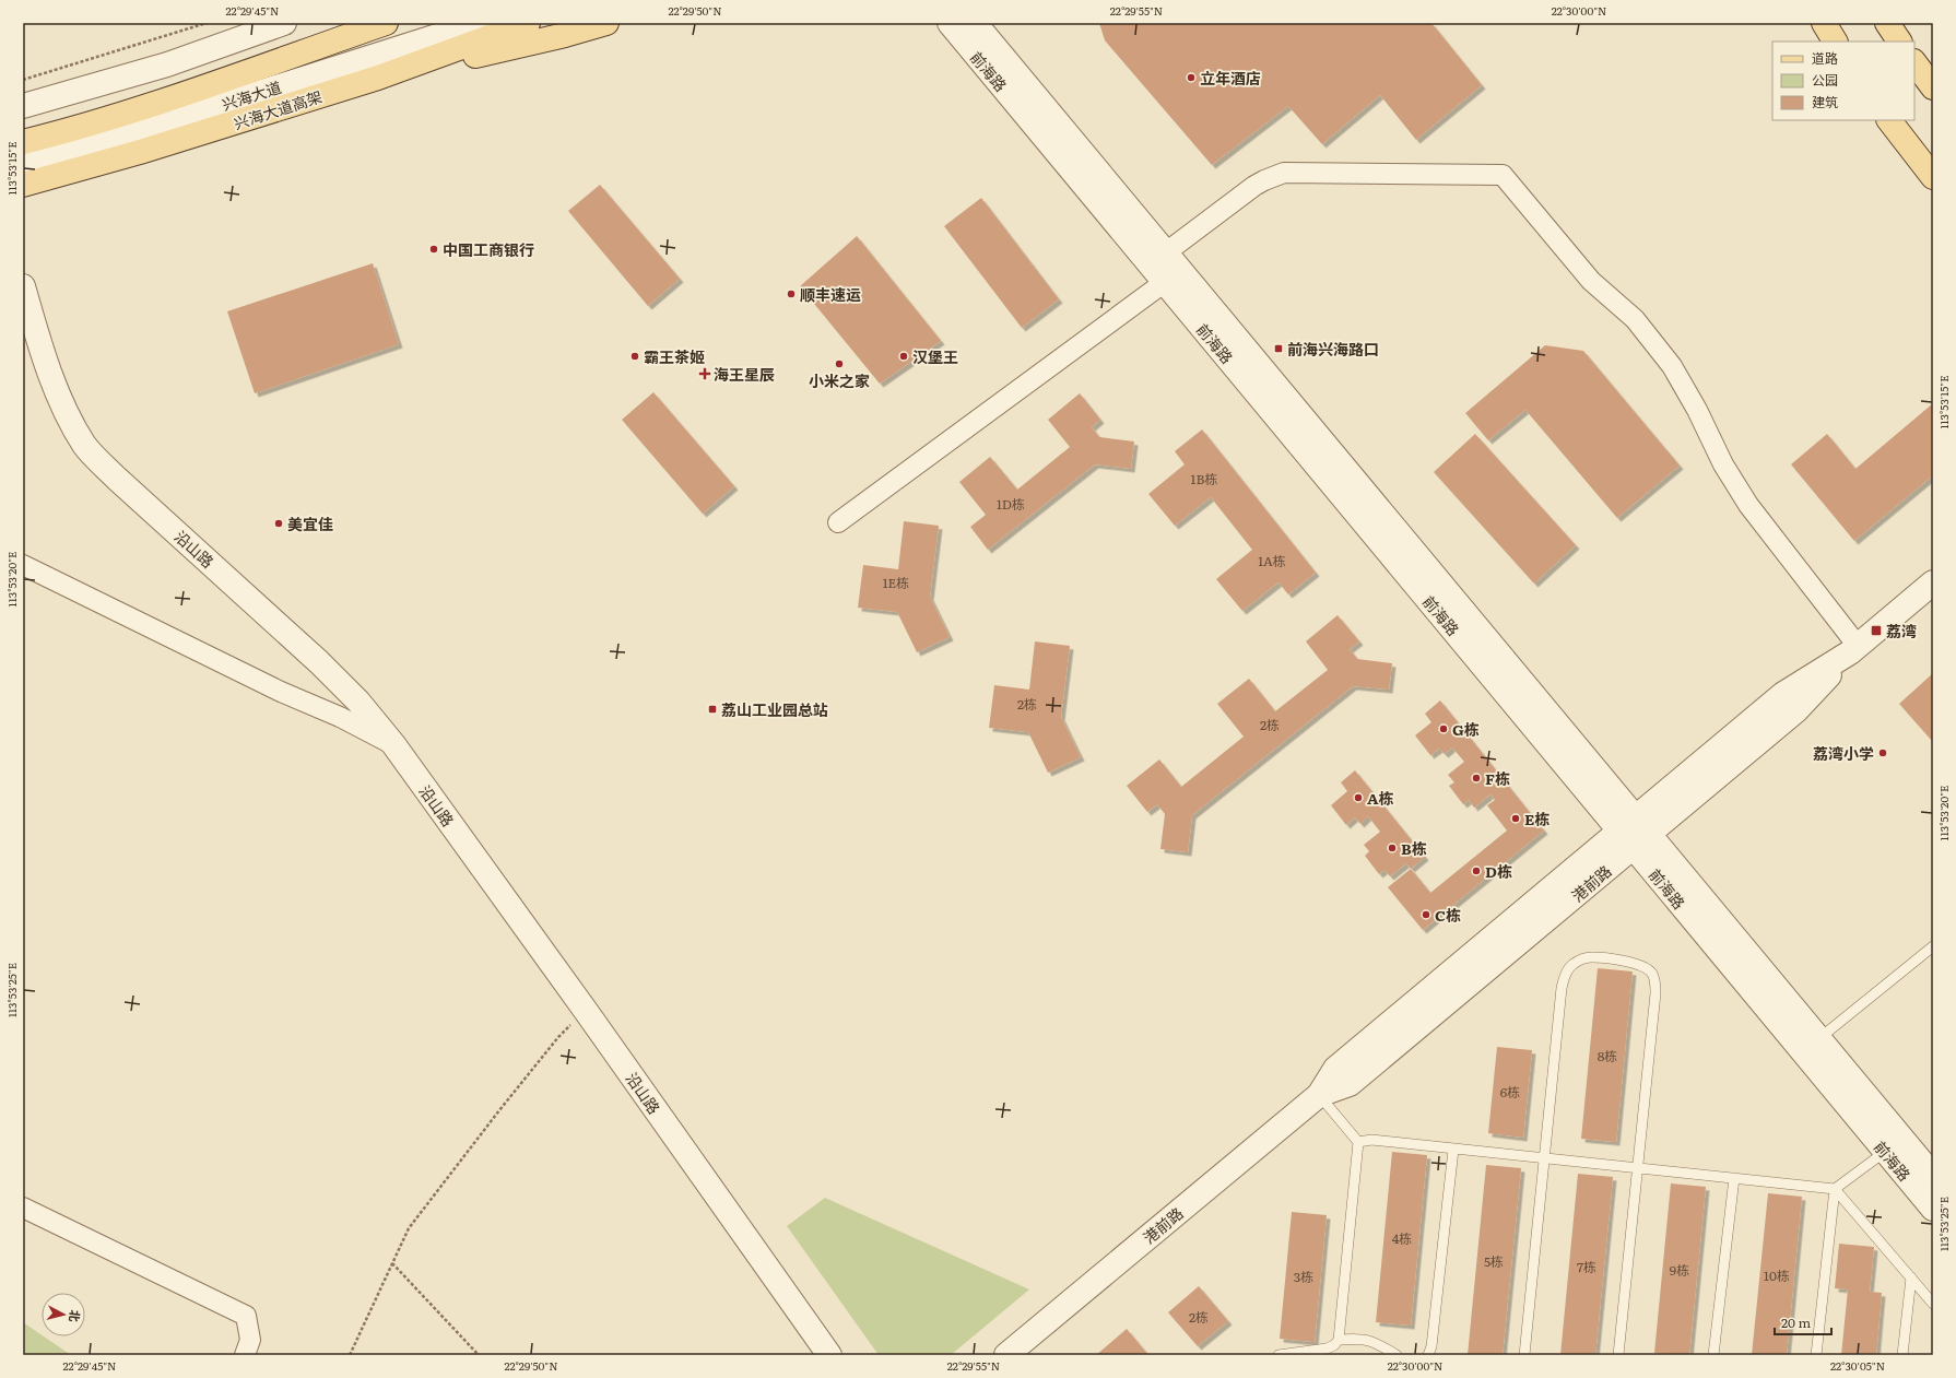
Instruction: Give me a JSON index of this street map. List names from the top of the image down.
{
  "streets": {
    "main road": ["兴海大道高架"],
    "street": [
      "前海路",
      "兴海大道",
      "沿山路",
      "港前路"
    ]
  },
  "crossings": [
    ["前海路", "港前路"]
  ],
  "places": {
    "other": [
      "立年酒店",
      "中国工商银行",
      "顺丰速运",
      "霸王茶姬",
      "汉堡王",
      "小米之家",
      "美宜佳",
      "G栋",
      "荔湾小学",
      "F栋",
      "A栋",
      "E栋",
      "B栋",
      "D栋",
      "C栋"
    ],
    "transit": ["前海兴海路口", "荔湾", "荔山工业园总站"],
    "health": ["海王星辰"]
  },
  "house_numbers": [
    "1B栋",
    "1D栋",
    "1A栋",
    "1E栋",
    "2栋",
    "2栋",
    "8栋",
    "6栋",
    "4栋",
    "5栋",
    "7栋",
    "9栋",
    "10栋",
    "3栋",
    "2栋"
  ],
  "legend": ["道路", "公园", "建筑"],
  "scale_bar": "20 m",
  "north": "right",
  "coordinates": [
    "22°29'45\"N",
    "22°29'50\"N",
    "22°29'55\"N",
    "22°30'00\"N",
    "113°53'15\"E",
    "113°53'20\"E",
    "113°53'25\"E",
    "22°30'05\"N"
  ]
}
